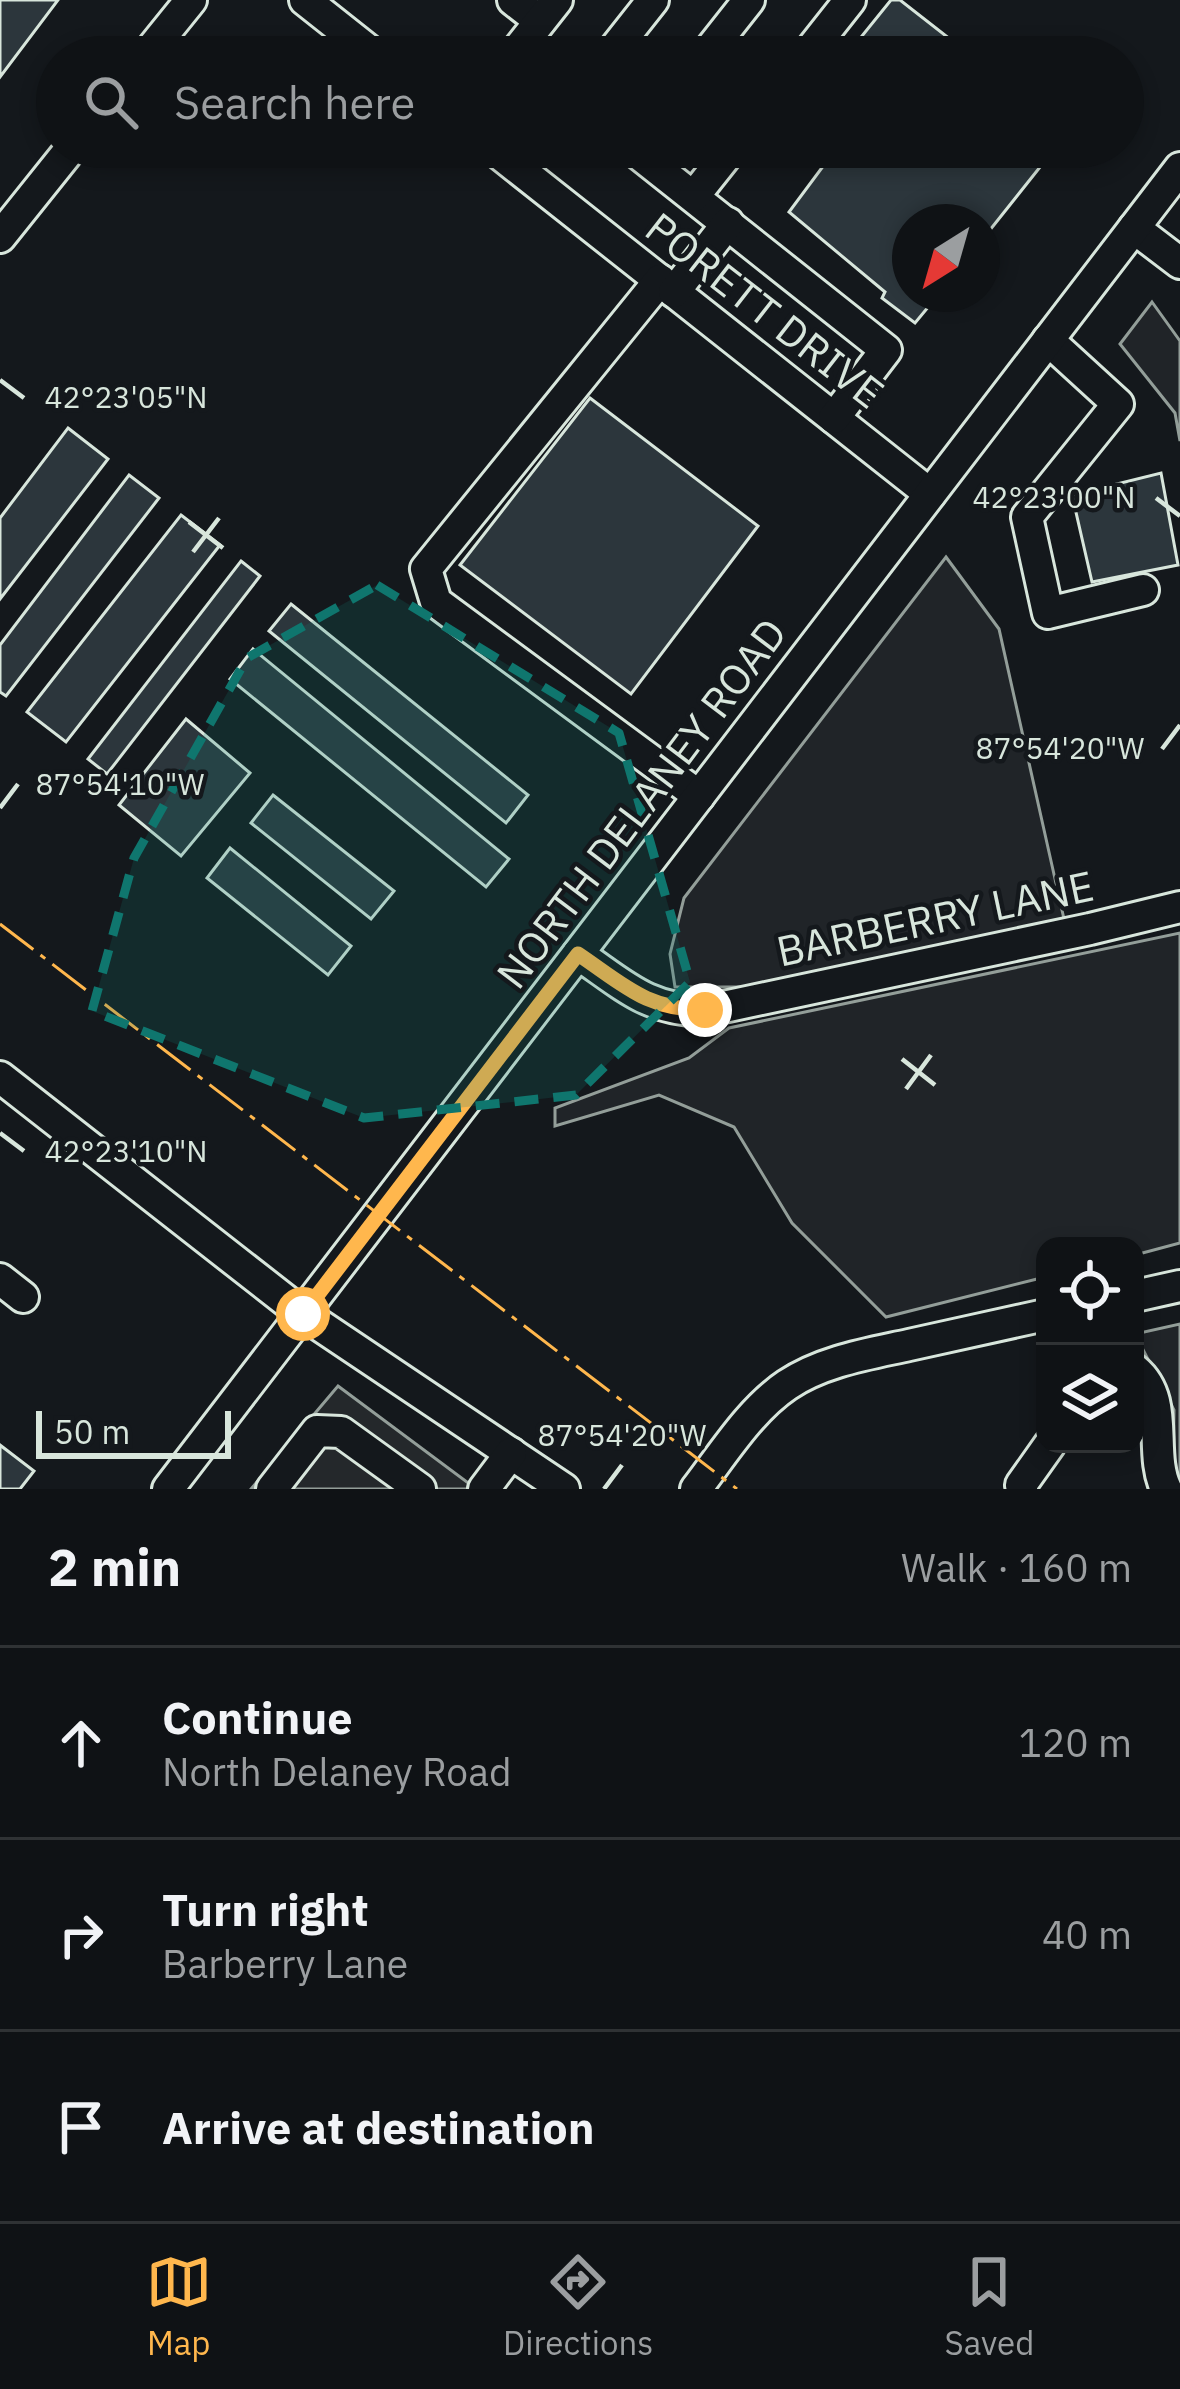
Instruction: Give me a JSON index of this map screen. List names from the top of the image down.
{
  "streets": {
    "street": ["PORETT DRIVE", "NORTH DELANEY ROAD", "BARBERRY LANE"]
  },
  "crossings": [
    ["PORETT DRIVE", "NORTH DELANEY ROAD"],
    ["NORTH DELANEY ROAD", "BARBERRY LANE"]
  ],
  "scale_bar": "50 m",
  "north": "bottom left",
  "page": {
    "search": "Search here",
    "scale": "50 m",
    "heading": ["2 min", "Walk · 160 m"],
    "list": [
      ["Continue", "North Delaney Road", "120 m"],
      ["Turn right", "Barberry Lane", "40 m"],
      "Arrive at destination"
    ],
    "nav": ["Map", "Directions", "Saved"]
  },
  "coordinates": [
    "42°23'05\"N",
    "42°23'00\"N",
    "87°54'20\"W",
    "87°54'10\"W",
    "42°23'10\"N"
  ]
}
